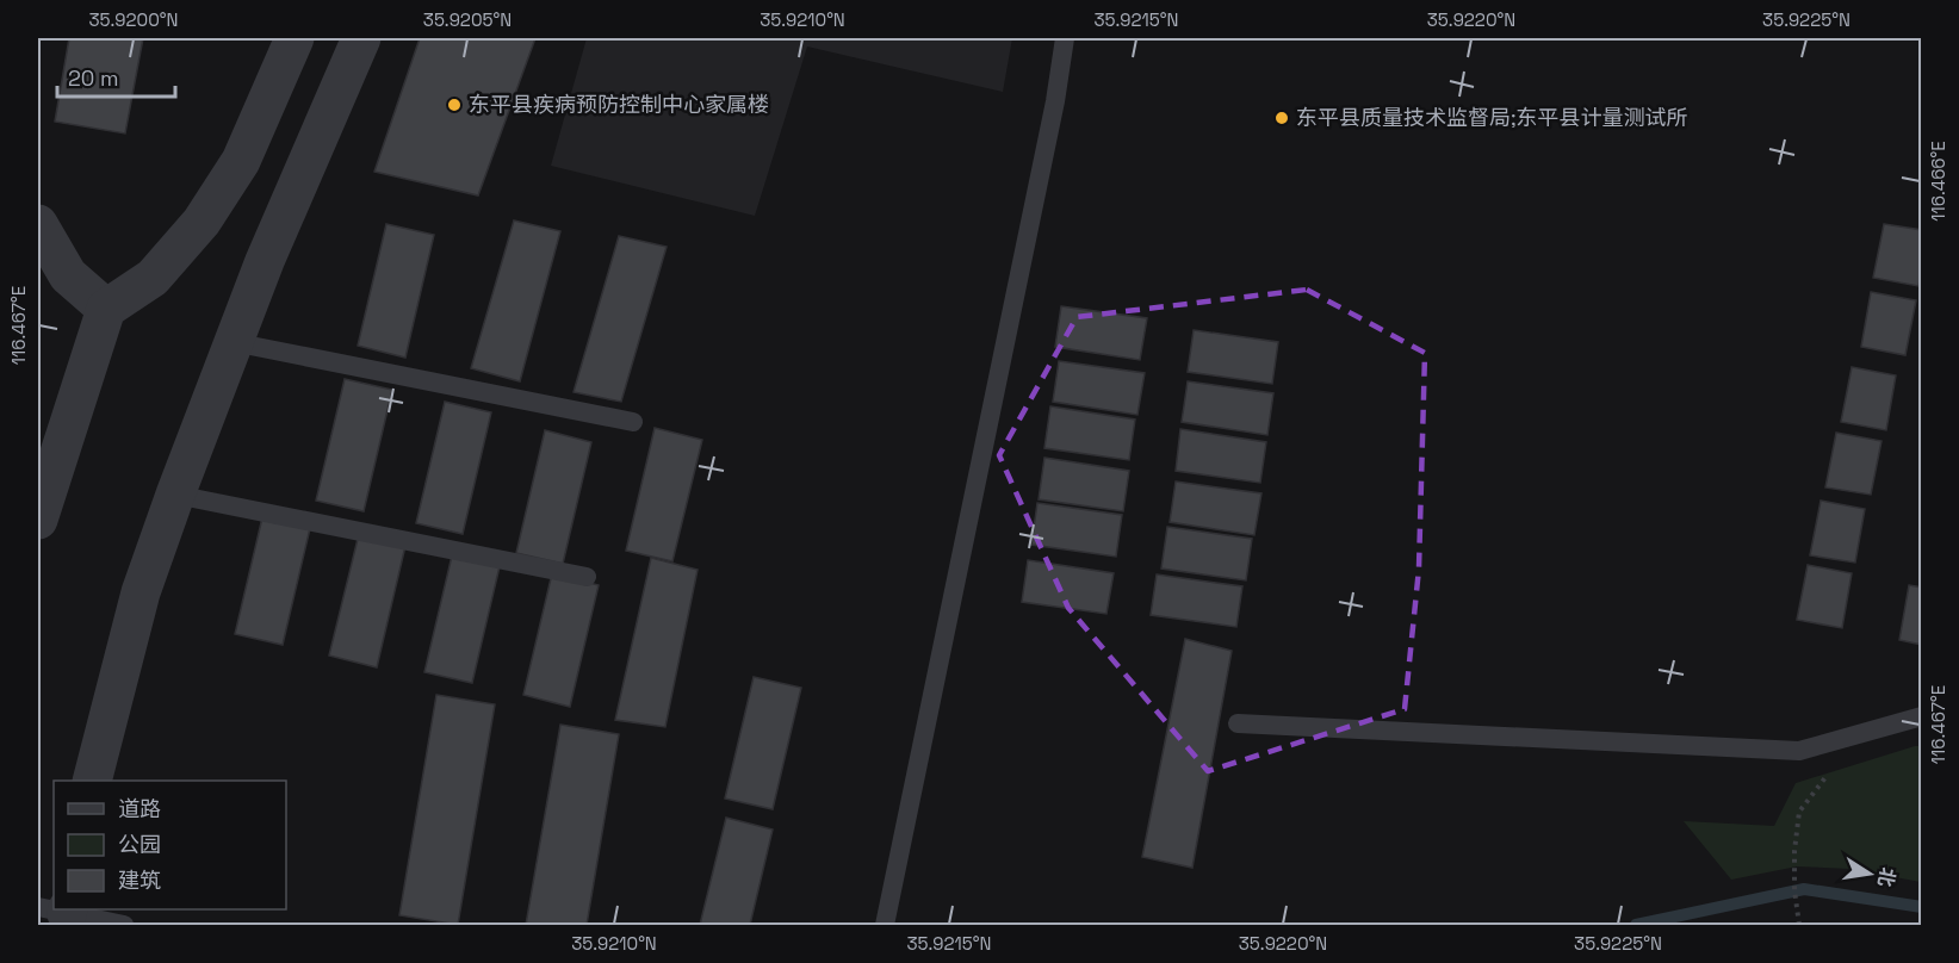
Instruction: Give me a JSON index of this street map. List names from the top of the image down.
{
  "places": ["东平县疾病预防控制中心家属楼", "东平县质量技术监督局;东平县计量测试所"],
  "legend": ["道路", "公园", "建筑"],
  "scale_bar": "20 m",
  "north": "right",
  "coordinates": [
    "35.9200°N",
    "35.9205°N",
    "35.9210°N",
    "35.9215°N",
    "35.9220°N",
    "35.9225°N",
    "116.466°E",
    "116.467°E"
  ]
}
